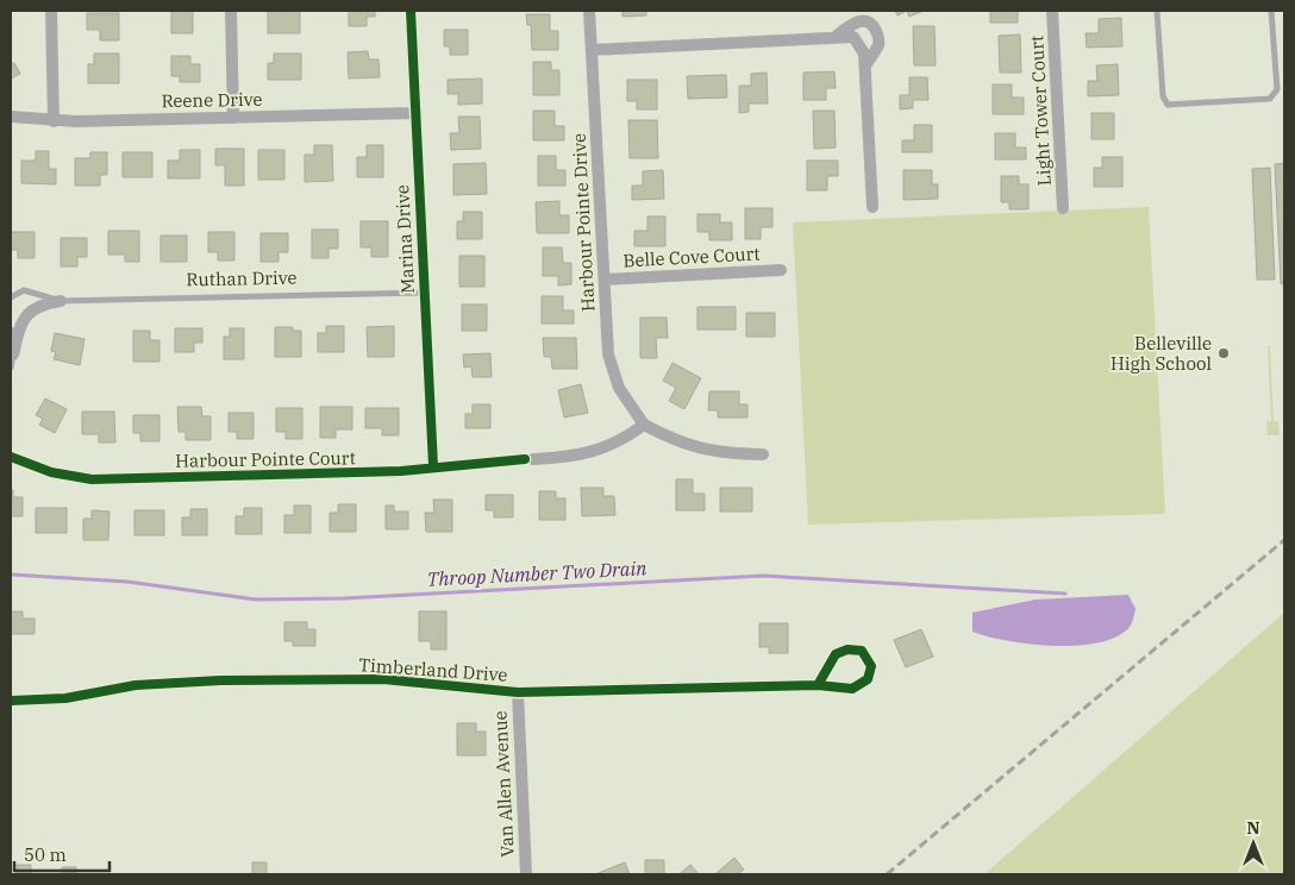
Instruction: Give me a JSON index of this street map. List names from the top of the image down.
{
  "streets": {
    "street": [
      "Reene Drive",
      "Light Tower Court",
      "Harbour Pointe Drive",
      "Marina Drive",
      "Belle Cove Court",
      "Ruthan Drive",
      "Harbour Pointe Court",
      "Timberland Drive",
      "Van Allen Avenue"
    ]
  },
  "crossings": [
    ["Reene Drive", "Marina Drive"],
    ["Harbour Pointe Drive", "Belle Cove Court"],
    ["Harbour Pointe Drive", "Harbour Pointe Court"],
    ["Marina Drive", "Ruthan Drive"],
    ["Marina Drive", "Harbour Pointe Court"],
    ["Timberland Drive", "Van Allen Avenue"]
  ],
  "water": ["Throop Number Two Drain"],
  "places": ["Belleville High School"],
  "scale_bar": "50 m",
  "north": "top"
}
